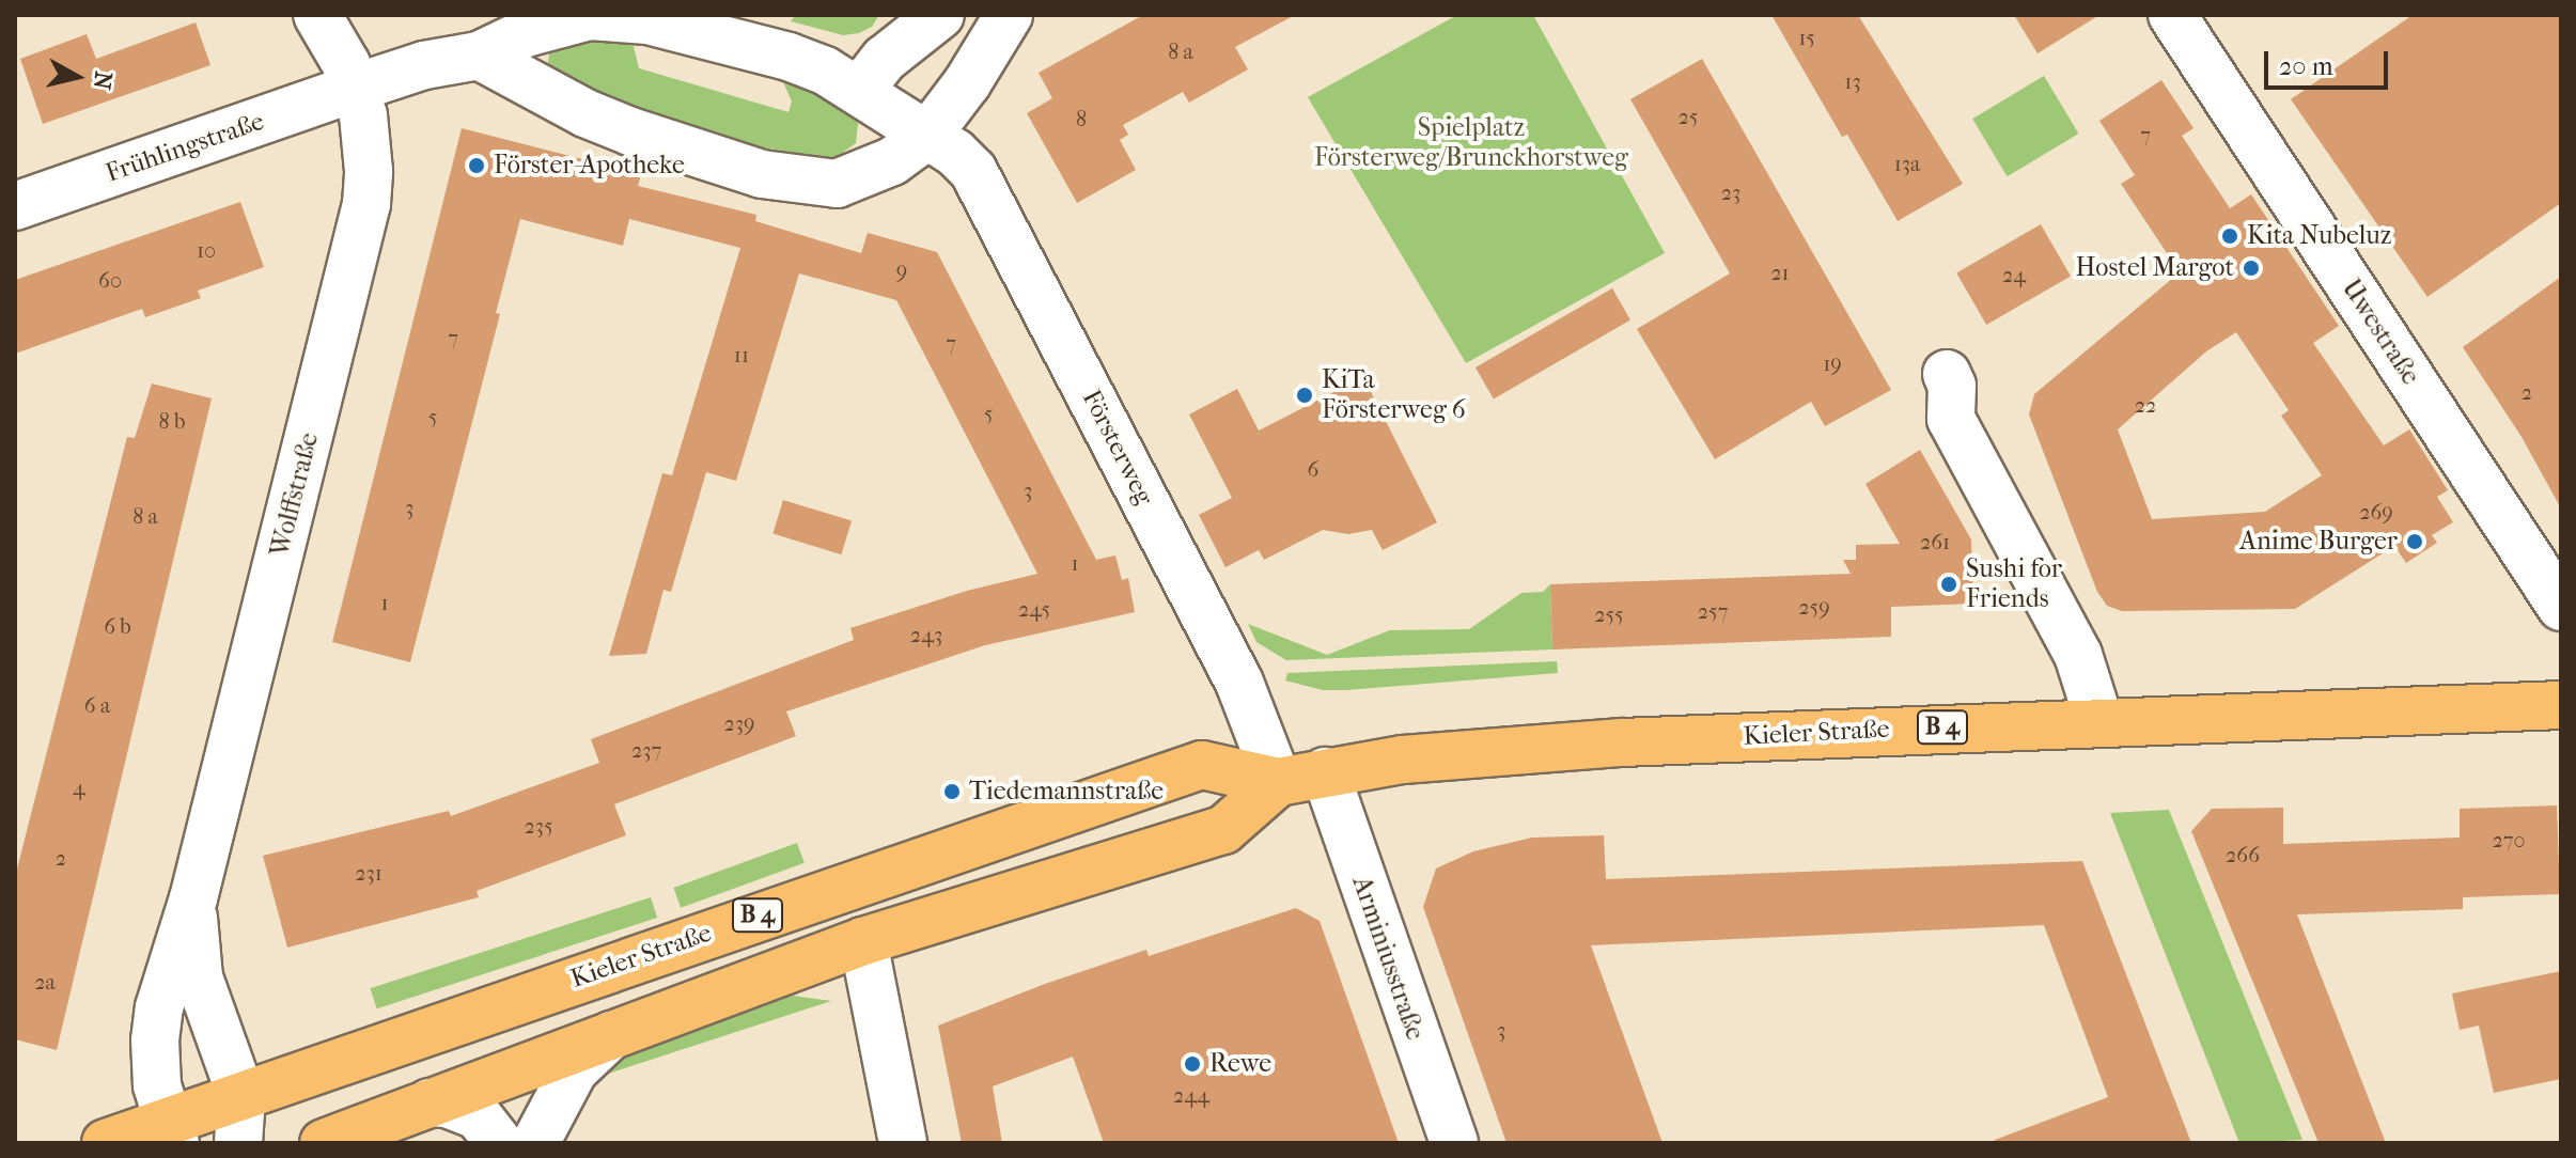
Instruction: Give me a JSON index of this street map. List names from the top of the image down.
{
  "streets": {
    "main road": ["B 4", "Kieler Straße"],
    "street": [
      "Frühlingstraße",
      "Uwestraße",
      "Försterweg",
      "Wolffstraße",
      "Arminiusstraße"
    ]
  },
  "crossings": [
    ["Frühlingstraße", "Försterweg"],
    ["Frühlingstraße", "Wolffstraße"],
    ["Försterweg", "Wolffstraße"],
    ["Försterweg", "Kieler Straße"],
    ["Wolffstraße", "Kieler Straße"],
    ["Kieler Straße", "Arminiusstraße"]
  ],
  "parks": ["Spielplatz Försterweg/Brunckhorstweg"],
  "places": [
    "Förster-Apotheke",
    "Kita Nubeluz",
    "Hostel Margot",
    "KiTa Försterweg 6",
    "Anime Burger",
    "Sushi for Friends",
    "Tiedemannstraße",
    "Rewe"
  ],
  "house_numbers": [
    "15",
    "8 a",
    "13",
    "25",
    "8",
    "7",
    "13a",
    "23",
    "10",
    "9",
    "21",
    "24",
    "60",
    "7",
    "7",
    "11",
    "19",
    "2",
    "22",
    "5",
    "5",
    "8 b",
    "6",
    "3",
    "3",
    "269",
    "8 a",
    "261",
    "1",
    "1",
    "259",
    "245",
    "257",
    "255",
    "6 b",
    "243",
    "6 a",
    "239",
    "237",
    "4",
    "235",
    "270",
    "266",
    "2",
    "231",
    "2a",
    "3",
    "244"
  ],
  "scale_bar": "20 m",
  "north": "right"
}
